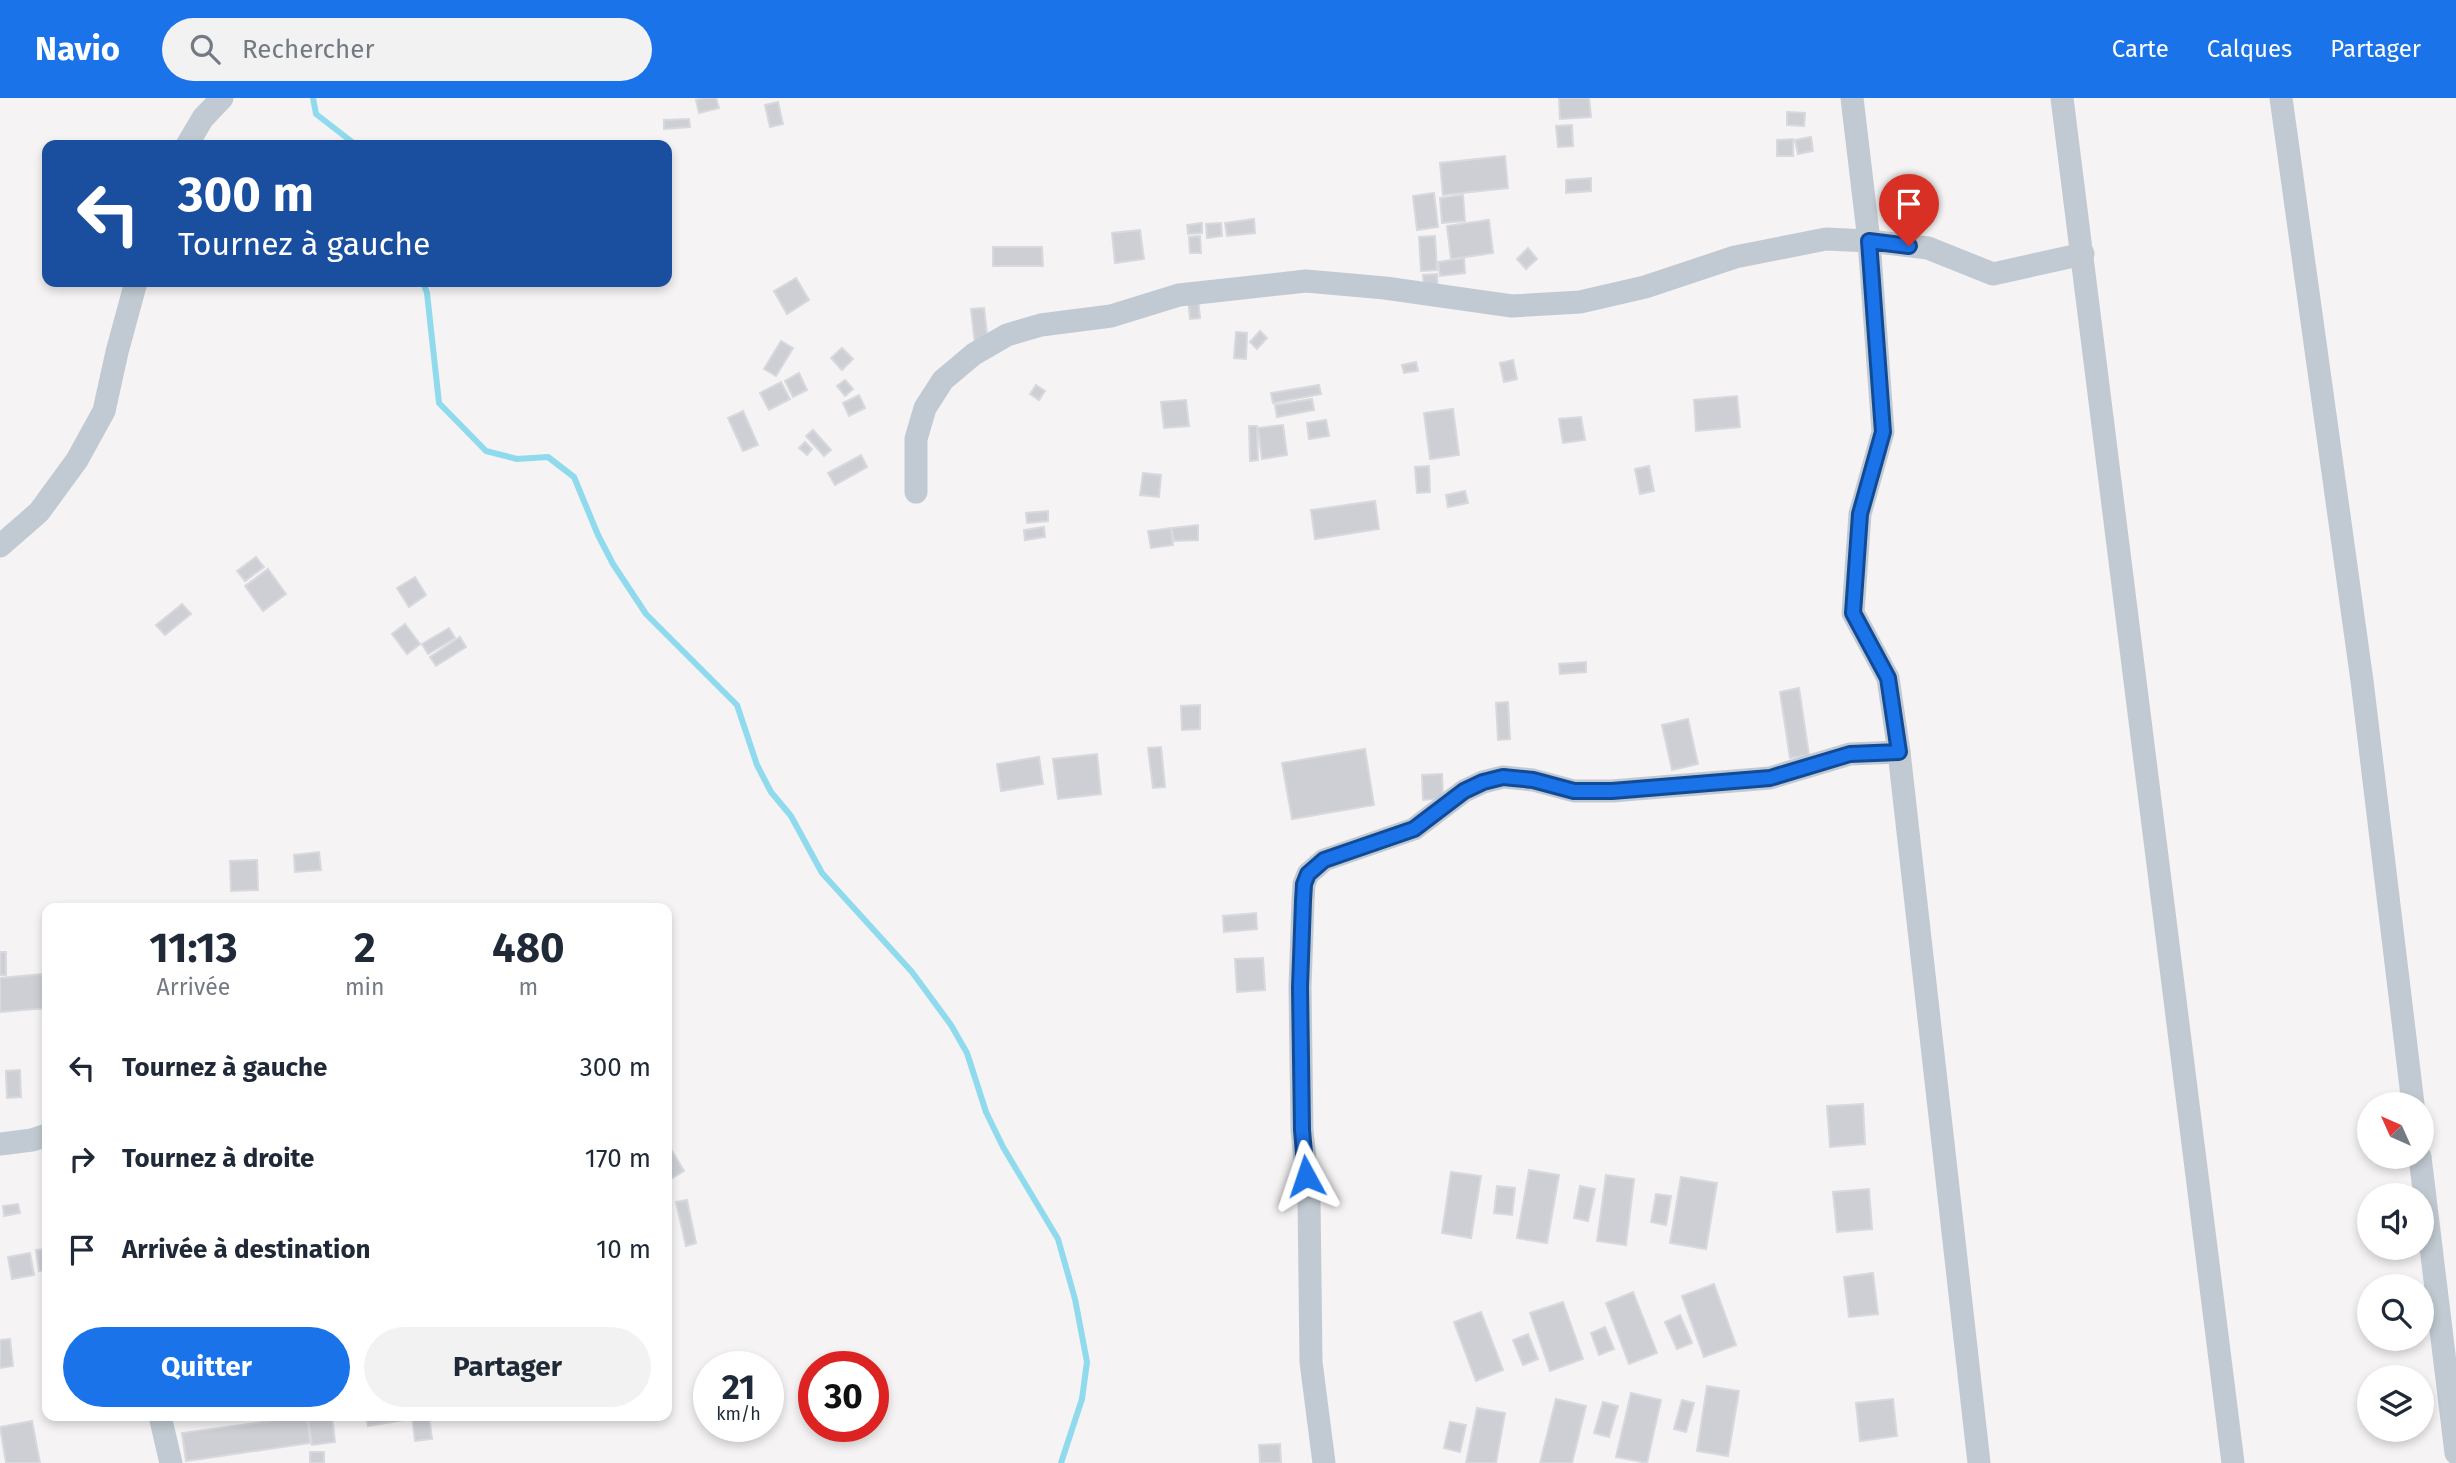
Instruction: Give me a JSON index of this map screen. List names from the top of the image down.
{
  "north": "top left",
  "page": {
    "header": "Navio",
    "search": "Rechercher",
    "nav": ["Carte", "Calques", "Partager"],
    "turn": ["300 m", "Tournez à gauche"],
    "eta": [
      "11:13",
      "Arrivée",
      "2",
      "min",
      "480",
      "m"
    ],
    "list": [
      {
        "name": "Tournez à gauche",
        "value": "300 m"
      },
      {
        "name": "Tournez à droite",
        "value": "170 m"
      },
      {
        "name": "Arrivée à destination",
        "value": "10 m"
      }
    ],
    "buttons": ["Quitter", "Partager"],
    "speed": "21 km/h",
    "limit": "30"
  }
}
